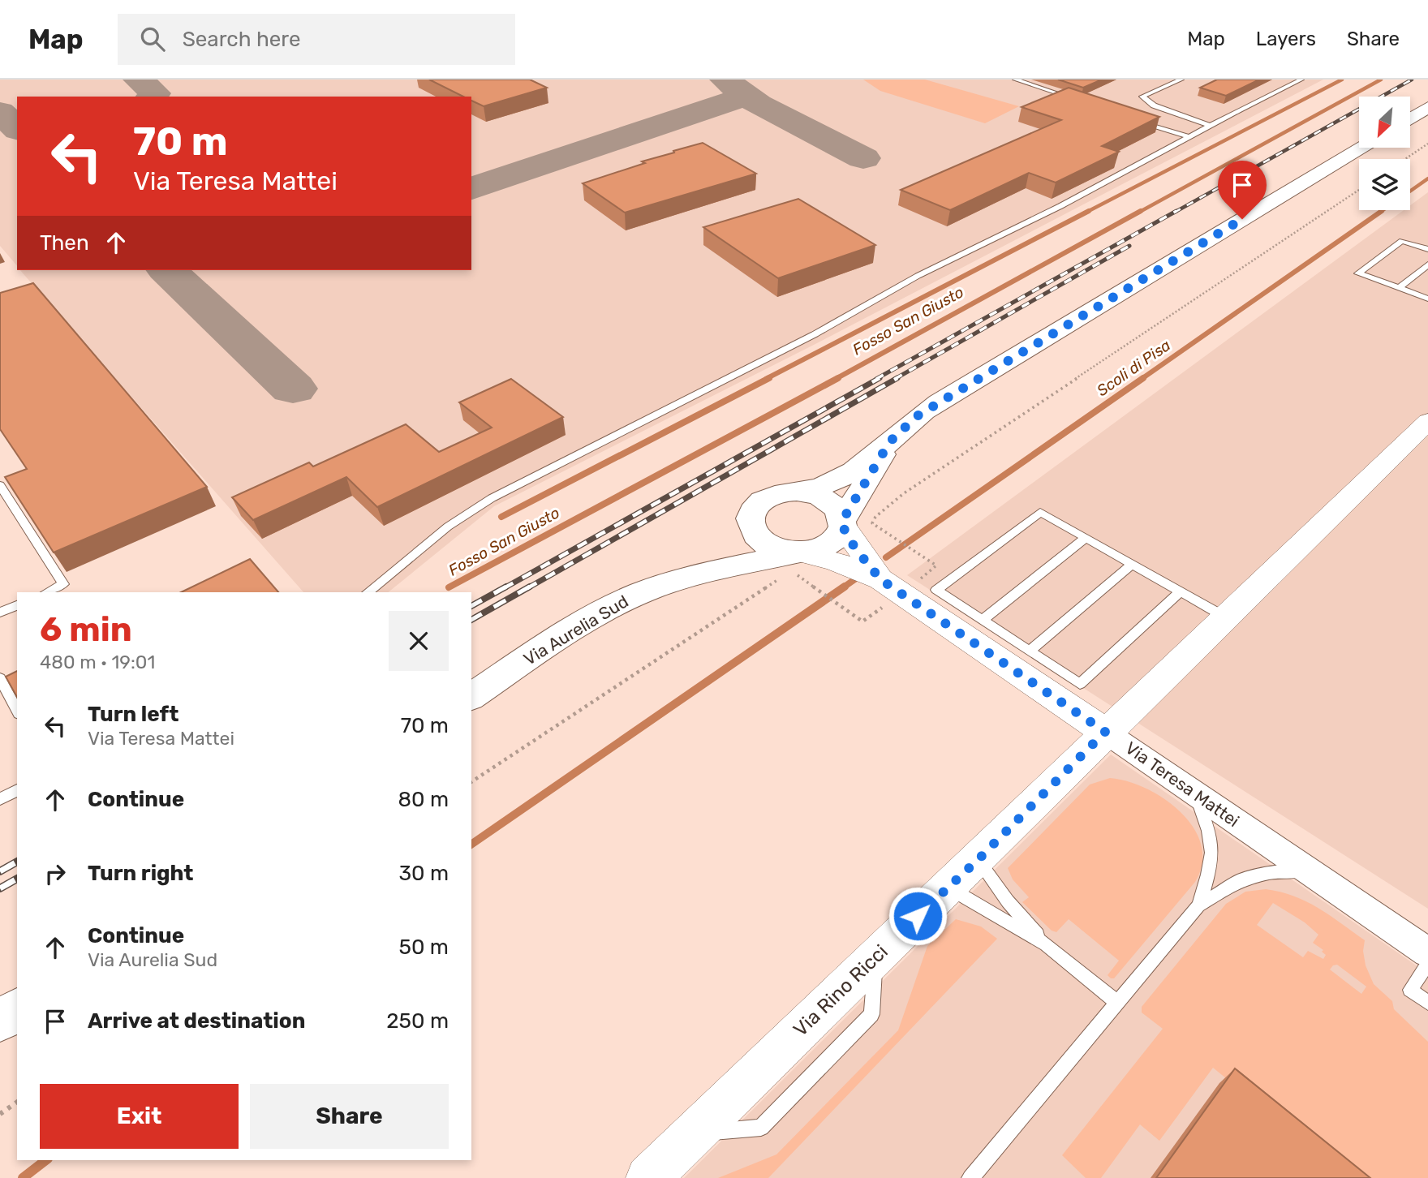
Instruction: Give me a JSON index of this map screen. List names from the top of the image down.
{
  "streets": {
    "main road": ["Via Aurelia Sud"],
    "street": ["Via Teresa Mattei", "Via Rino Ricci"]
  },
  "crossings": [
    ["Via Teresa Mattei", "Via Rino Ricci"]
  ],
  "water": ["Fosso San Giusto", "Scoli di Pisa"],
  "north": "bottom left",
  "page": {
    "header": "Map",
    "search": "Search here",
    "nav": ["Map", "Layers", "Share"],
    "turn": ["70 m", "Via Teresa Mattei"],
    "then": "Then",
    "heading": ["6 min", "480 m · 19:01"],
    "list": [
      {
        "name": "Turn left",
        "note": "Via Teresa Mattei",
        "value": "70 m"
      },
      {
        "name": "Continue",
        "value": "80 m"
      },
      {
        "name": "Turn right",
        "value": "30 m"
      },
      {
        "name": "Continue",
        "note": "Via Aurelia Sud",
        "value": "50 m"
      },
      {
        "name": "Arrive at destination",
        "value": "250 m"
      }
    ],
    "buttons": ["Exit", "Share"]
  }
}
